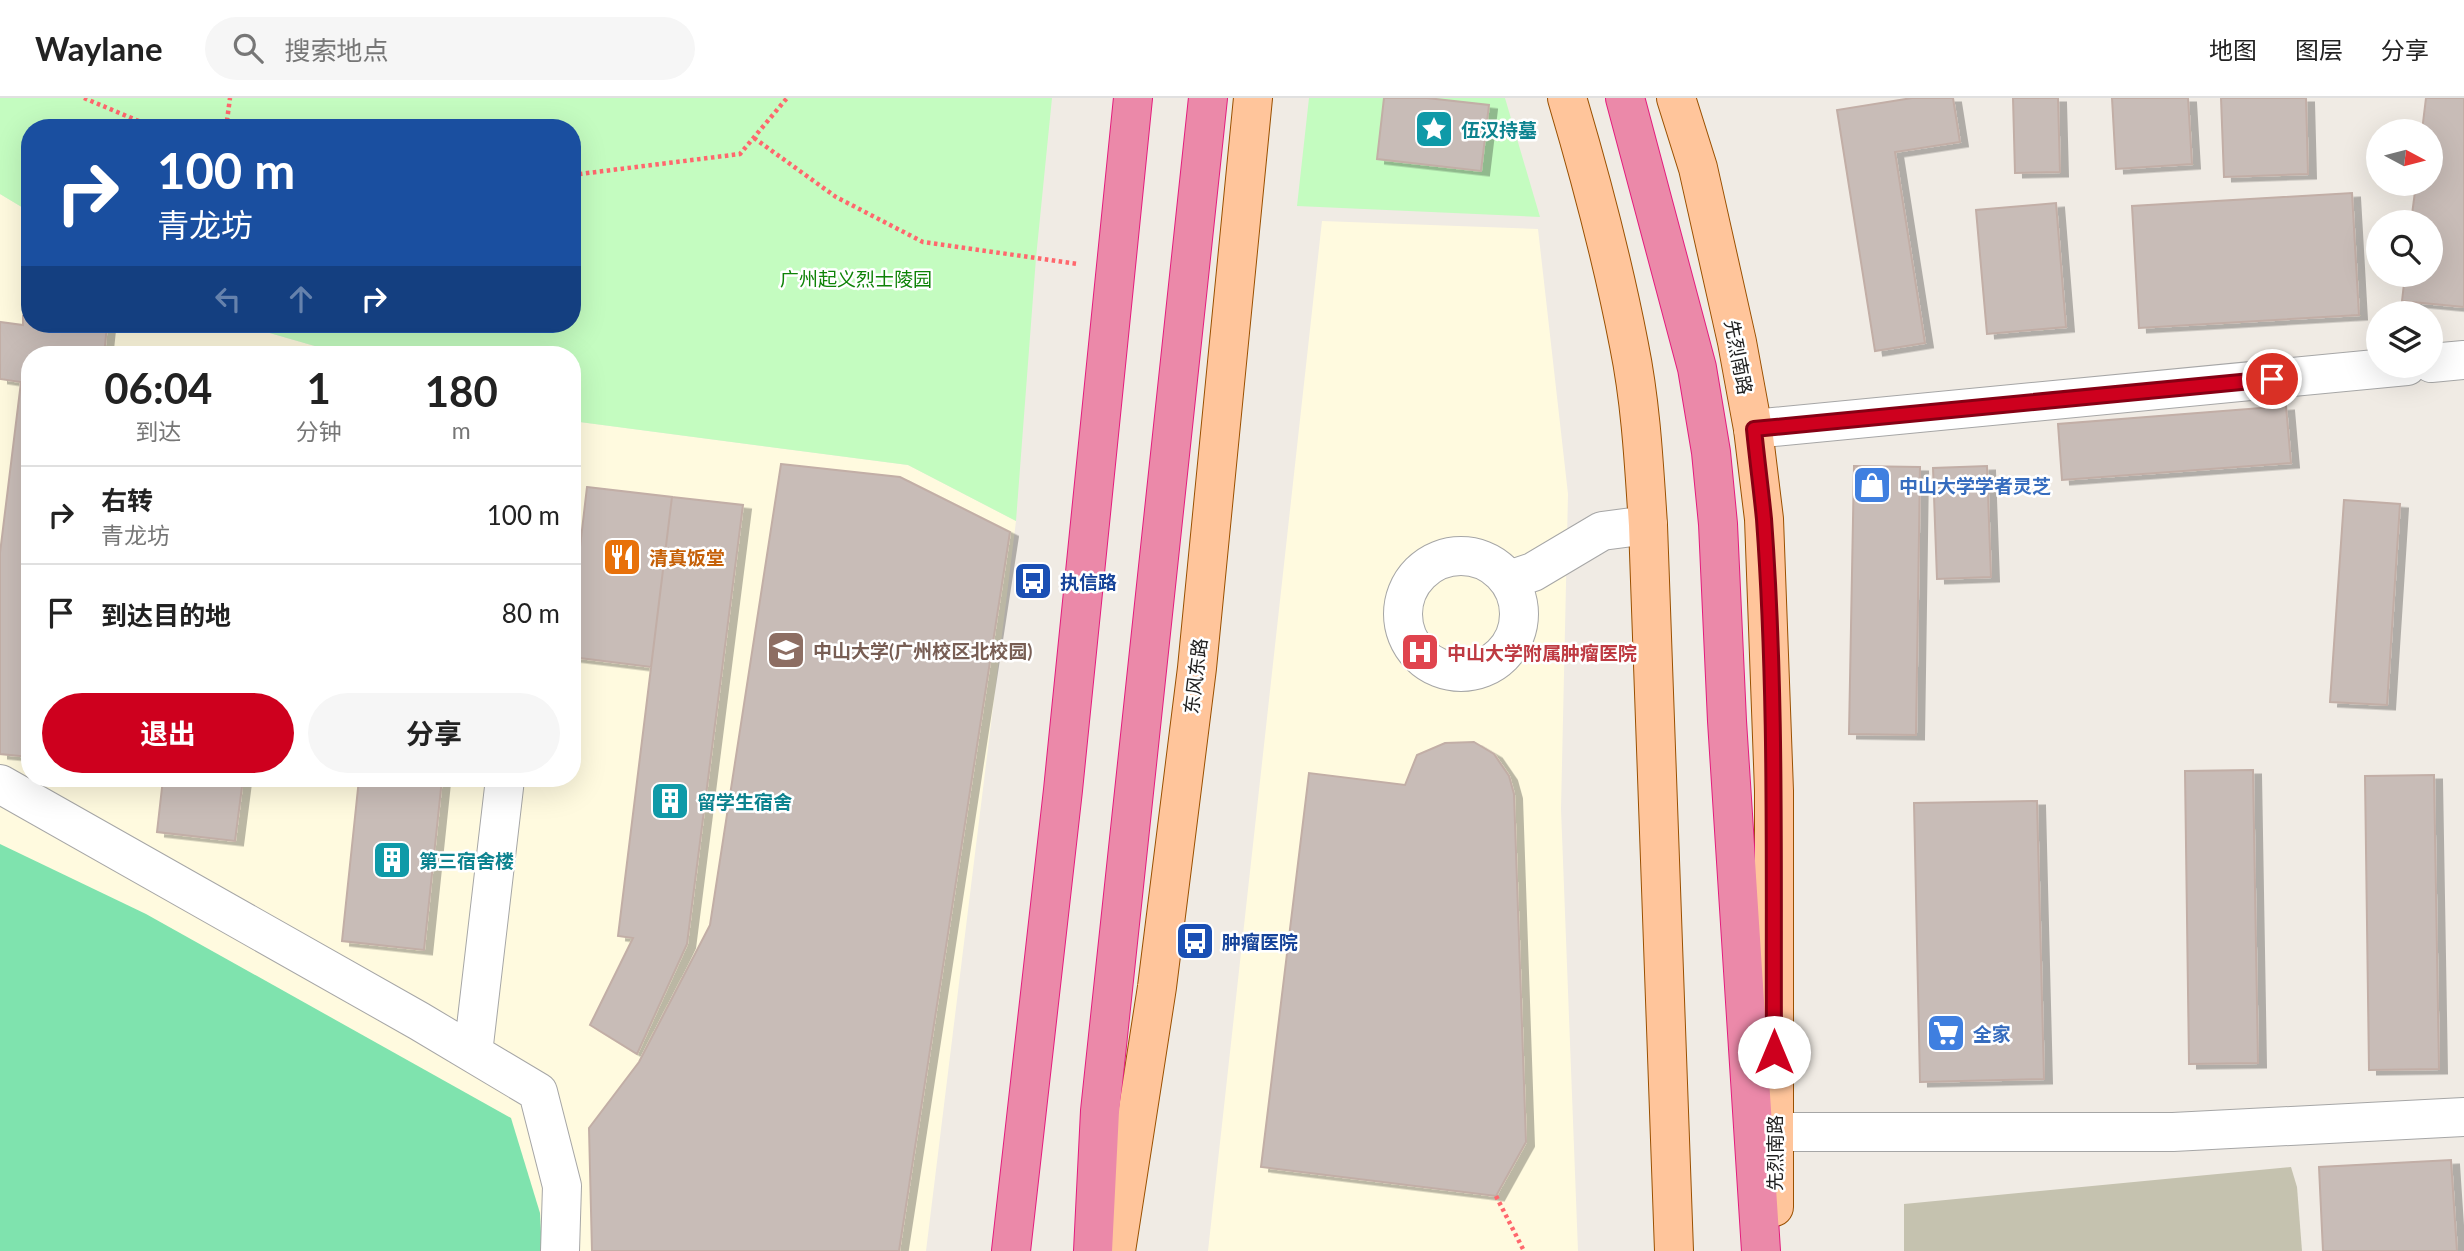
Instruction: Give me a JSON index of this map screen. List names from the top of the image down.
{
  "streets": {
    "main road": ["先烈南路", "东风东路"]
  },
  "parks": ["广州起义烈士陵园"],
  "places": {
    "place": ["伍汉持墓"],
    "shop": ["中山大学学者灵芝"],
    "restaurant": ["清真饭堂"],
    "bus stop": ["执信路", "肿瘤医院"],
    "school or university": ["中山大学(广州校区北校园)"],
    "hospital": ["中山大学附属肿瘤医院"],
    "building": ["留学生宿舍", "第三宿舍楼"],
    "supermarket": ["全家"]
  },
  "north": "right",
  "page": {
    "header": "Waylane",
    "search": "搜索地点",
    "nav": ["地图", "图层", "分享"],
    "turn": ["100 m", "青龙坊"],
    "eta": [
      "06:04",
      "到达",
      "1",
      "分钟",
      "180",
      "m"
    ],
    "list": [
      {
        "name": "右转",
        "note": "青龙坊",
        "value": "100 m"
      },
      {
        "name": "到达目的地",
        "value": "80 m"
      }
    ],
    "buttons": ["退出", "分享"]
  }
}
